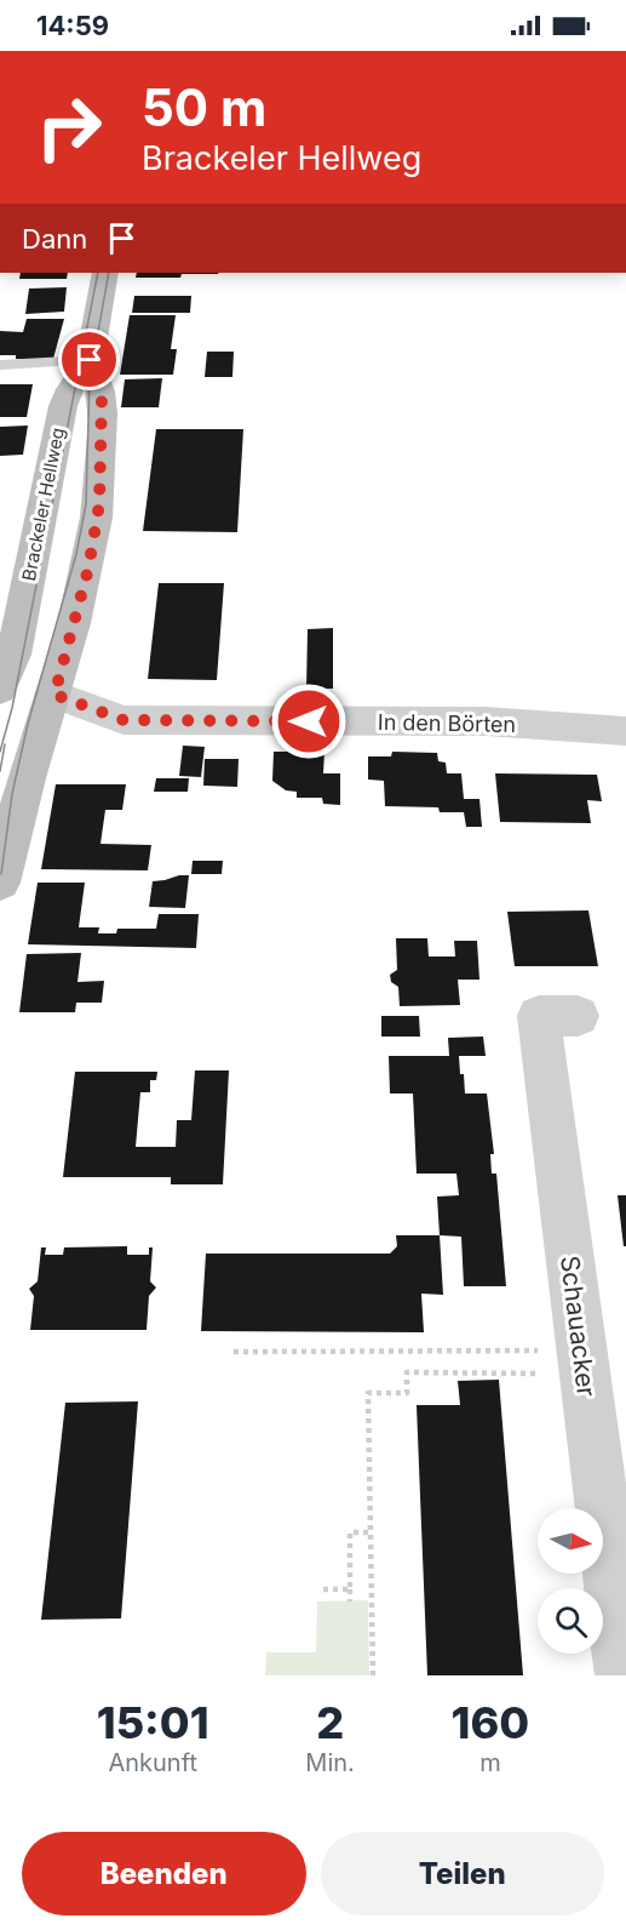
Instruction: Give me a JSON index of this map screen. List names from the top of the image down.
{
  "streets": {
    "main road": ["Brackeler Hellweg"],
    "street": ["In den Börten", "Schauacker"]
  },
  "crossings": [
    ["Brackeler Hellweg", "In den Börten"]
  ],
  "north": "right",
  "page": {
    "status": "14:59",
    "turn": ["50 m", "Brackeler Hellweg"],
    "then": "Dann",
    "eta": [
      "15:01",
      "Ankunft",
      "2",
      "Min.",
      "160",
      "m"
    ],
    "buttons": ["Beenden", "Teilen"]
  }
}
